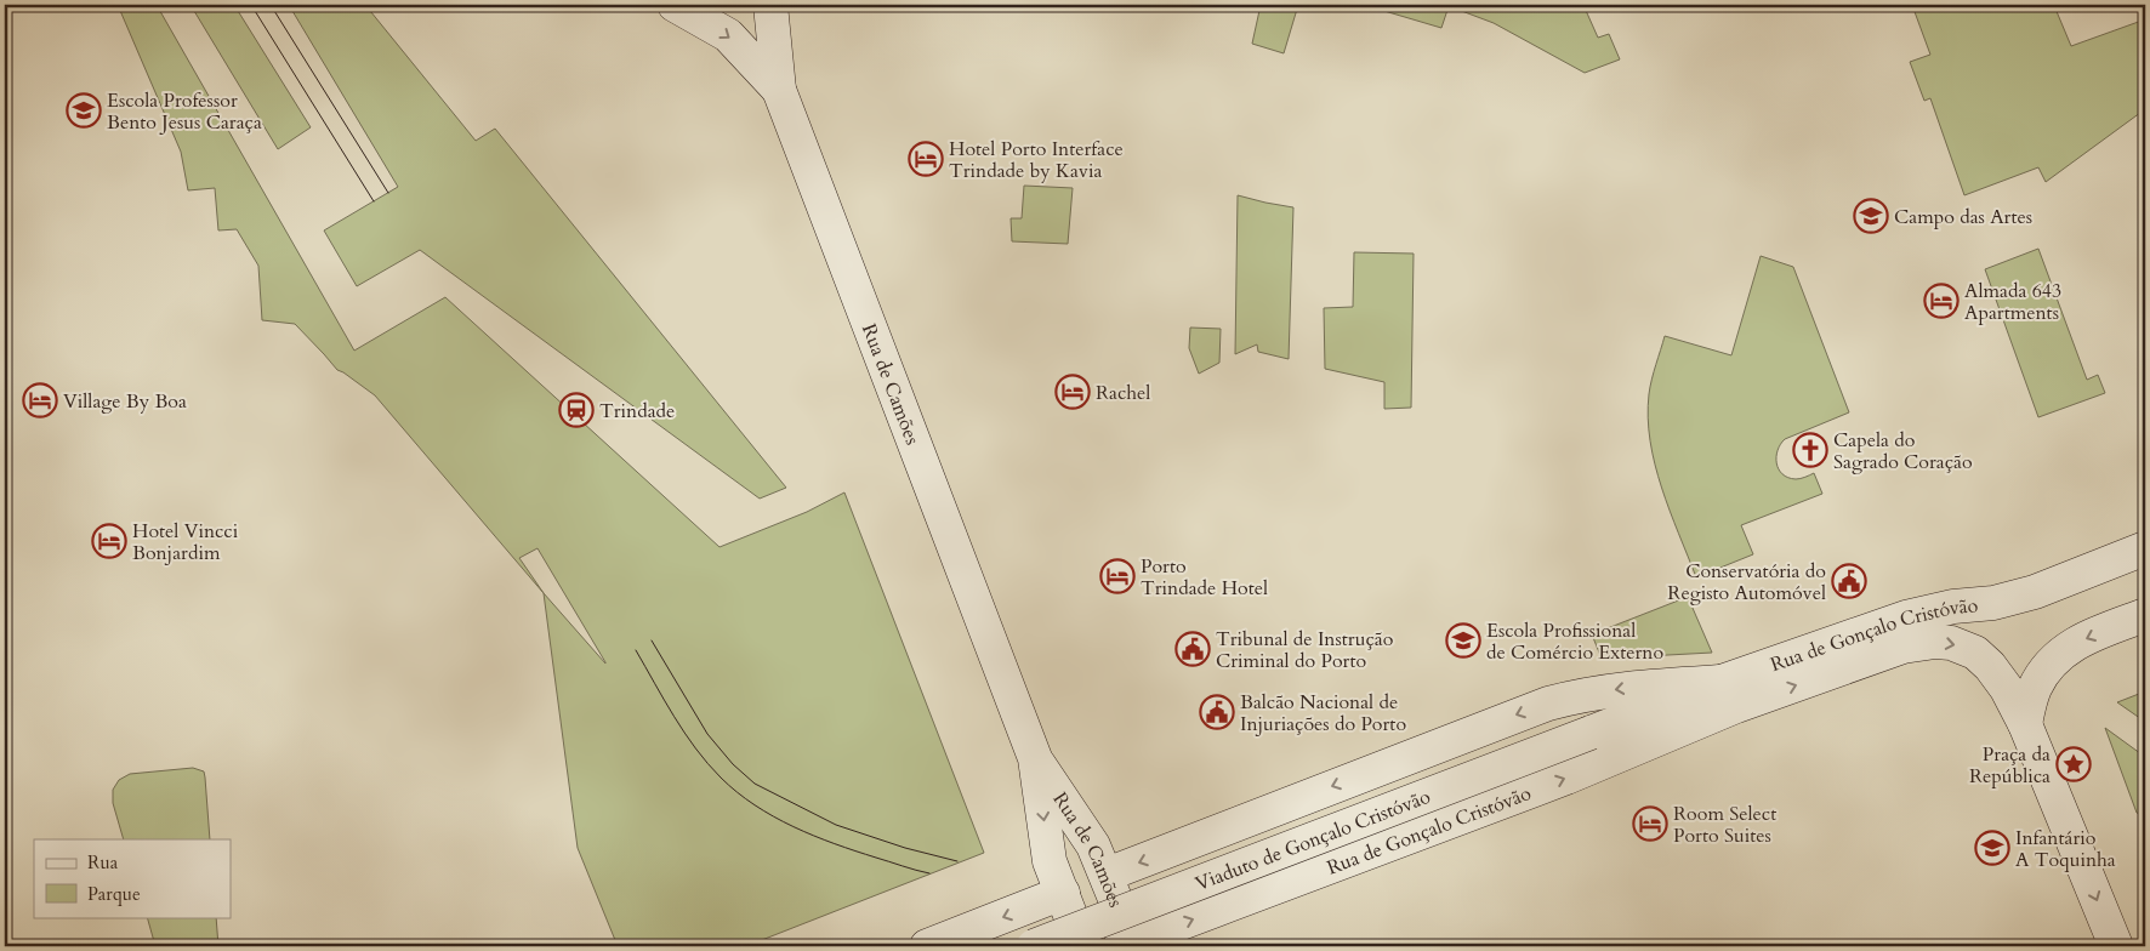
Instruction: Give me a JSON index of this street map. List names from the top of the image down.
{
  "streets": {
    "main road": ["Rua de Camões", "Rua de Gonçalo Cristóvão", "Viaduto de Gonçalo Cristóvão"]
  },
  "crossings": [
    ["Rua de Camões", "Rua de Gonçalo Cristóvão"],
    ["Rua de Gonçalo Cristóvão", "Viaduto de Gonçalo Cristóvão"]
  ],
  "places": {
    "school or university": [
      "Escola Professor Bento Jesus Caraça",
      "Campo das Artes",
      "Escola Profissional de Comércio Externo",
      "Infantário A Toquinha"
    ],
    "hotel": [
      "Hotel Porto Interface Trindade by Kavia",
      "Almada 643 Apartments",
      "Rachel",
      "Village By Boa",
      "Hotel Vincci Bonjardim",
      "Porto Trindade Hotel",
      "Room Select Porto Suites"
    ],
    "station": ["Trindade"],
    "church": ["Capela do Sagrado Coração"],
    "public building": ["Conservatória do Registo Automóvel", "Tribunal de Instrução Criminal do Porto", "Balcão Nacional de Injuriações do Porto"],
    "place": ["Praça da República"]
  },
  "legend": ["Rua", "Parque"]
}
